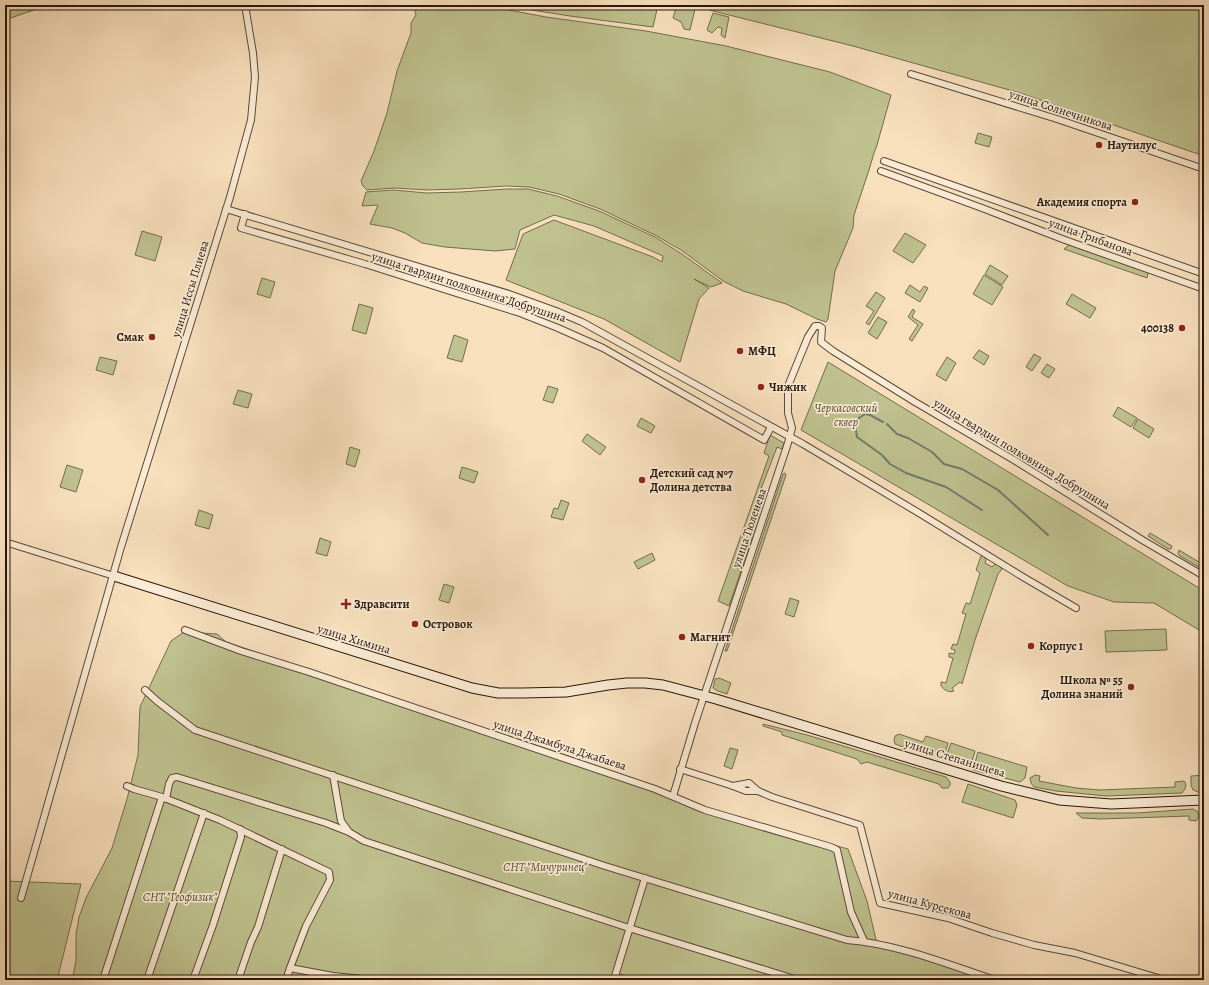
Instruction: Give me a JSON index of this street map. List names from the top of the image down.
{
  "streets": {
    "street": [
      "улица Солнечникова",
      "улица Грибанова",
      "улица гвардии полковника Добрушина",
      "улица Иссы Плиева",
      "улица Тюленева",
      "улица Химина",
      "улица Джамбула Джабаева",
      "улица Степанищева",
      "улица Курсекова"
    ]
  },
  "crossings": [
    ["улица гвардии полковника Добрушина", "улица Иссы Плиева"],
    ["улица гвардии полковника Добрушина", "улица Тюленева"],
    ["улица Иссы Плиева", "улица Химина"],
    ["улица Тюленева", "улица Химина"],
    ["улица Тюленева", "улица Джамбула Джабаева"],
    ["улица Тюленева", "улица Степанищева"],
    ["улица Тюленева", "улица Курсекова"],
    ["улица Химина", "улица Степанищева"]
  ],
  "parks": ["Черкасовский сквер", "СНТ \"Мичуринец\"", "СНТ \"Геофизик\""],
  "places": {
    "other": [
      "Наутилус",
      "Академия спорта",
      "400138",
      "Смак",
      "МФЦ",
      "Чижик",
      "Детский сад №7 Долина детства",
      "Островок",
      "Магнит",
      "Корпус 1",
      "Школа № 55 Долина знаний"
    ],
    "health": ["Здравсити"]
  }
}
